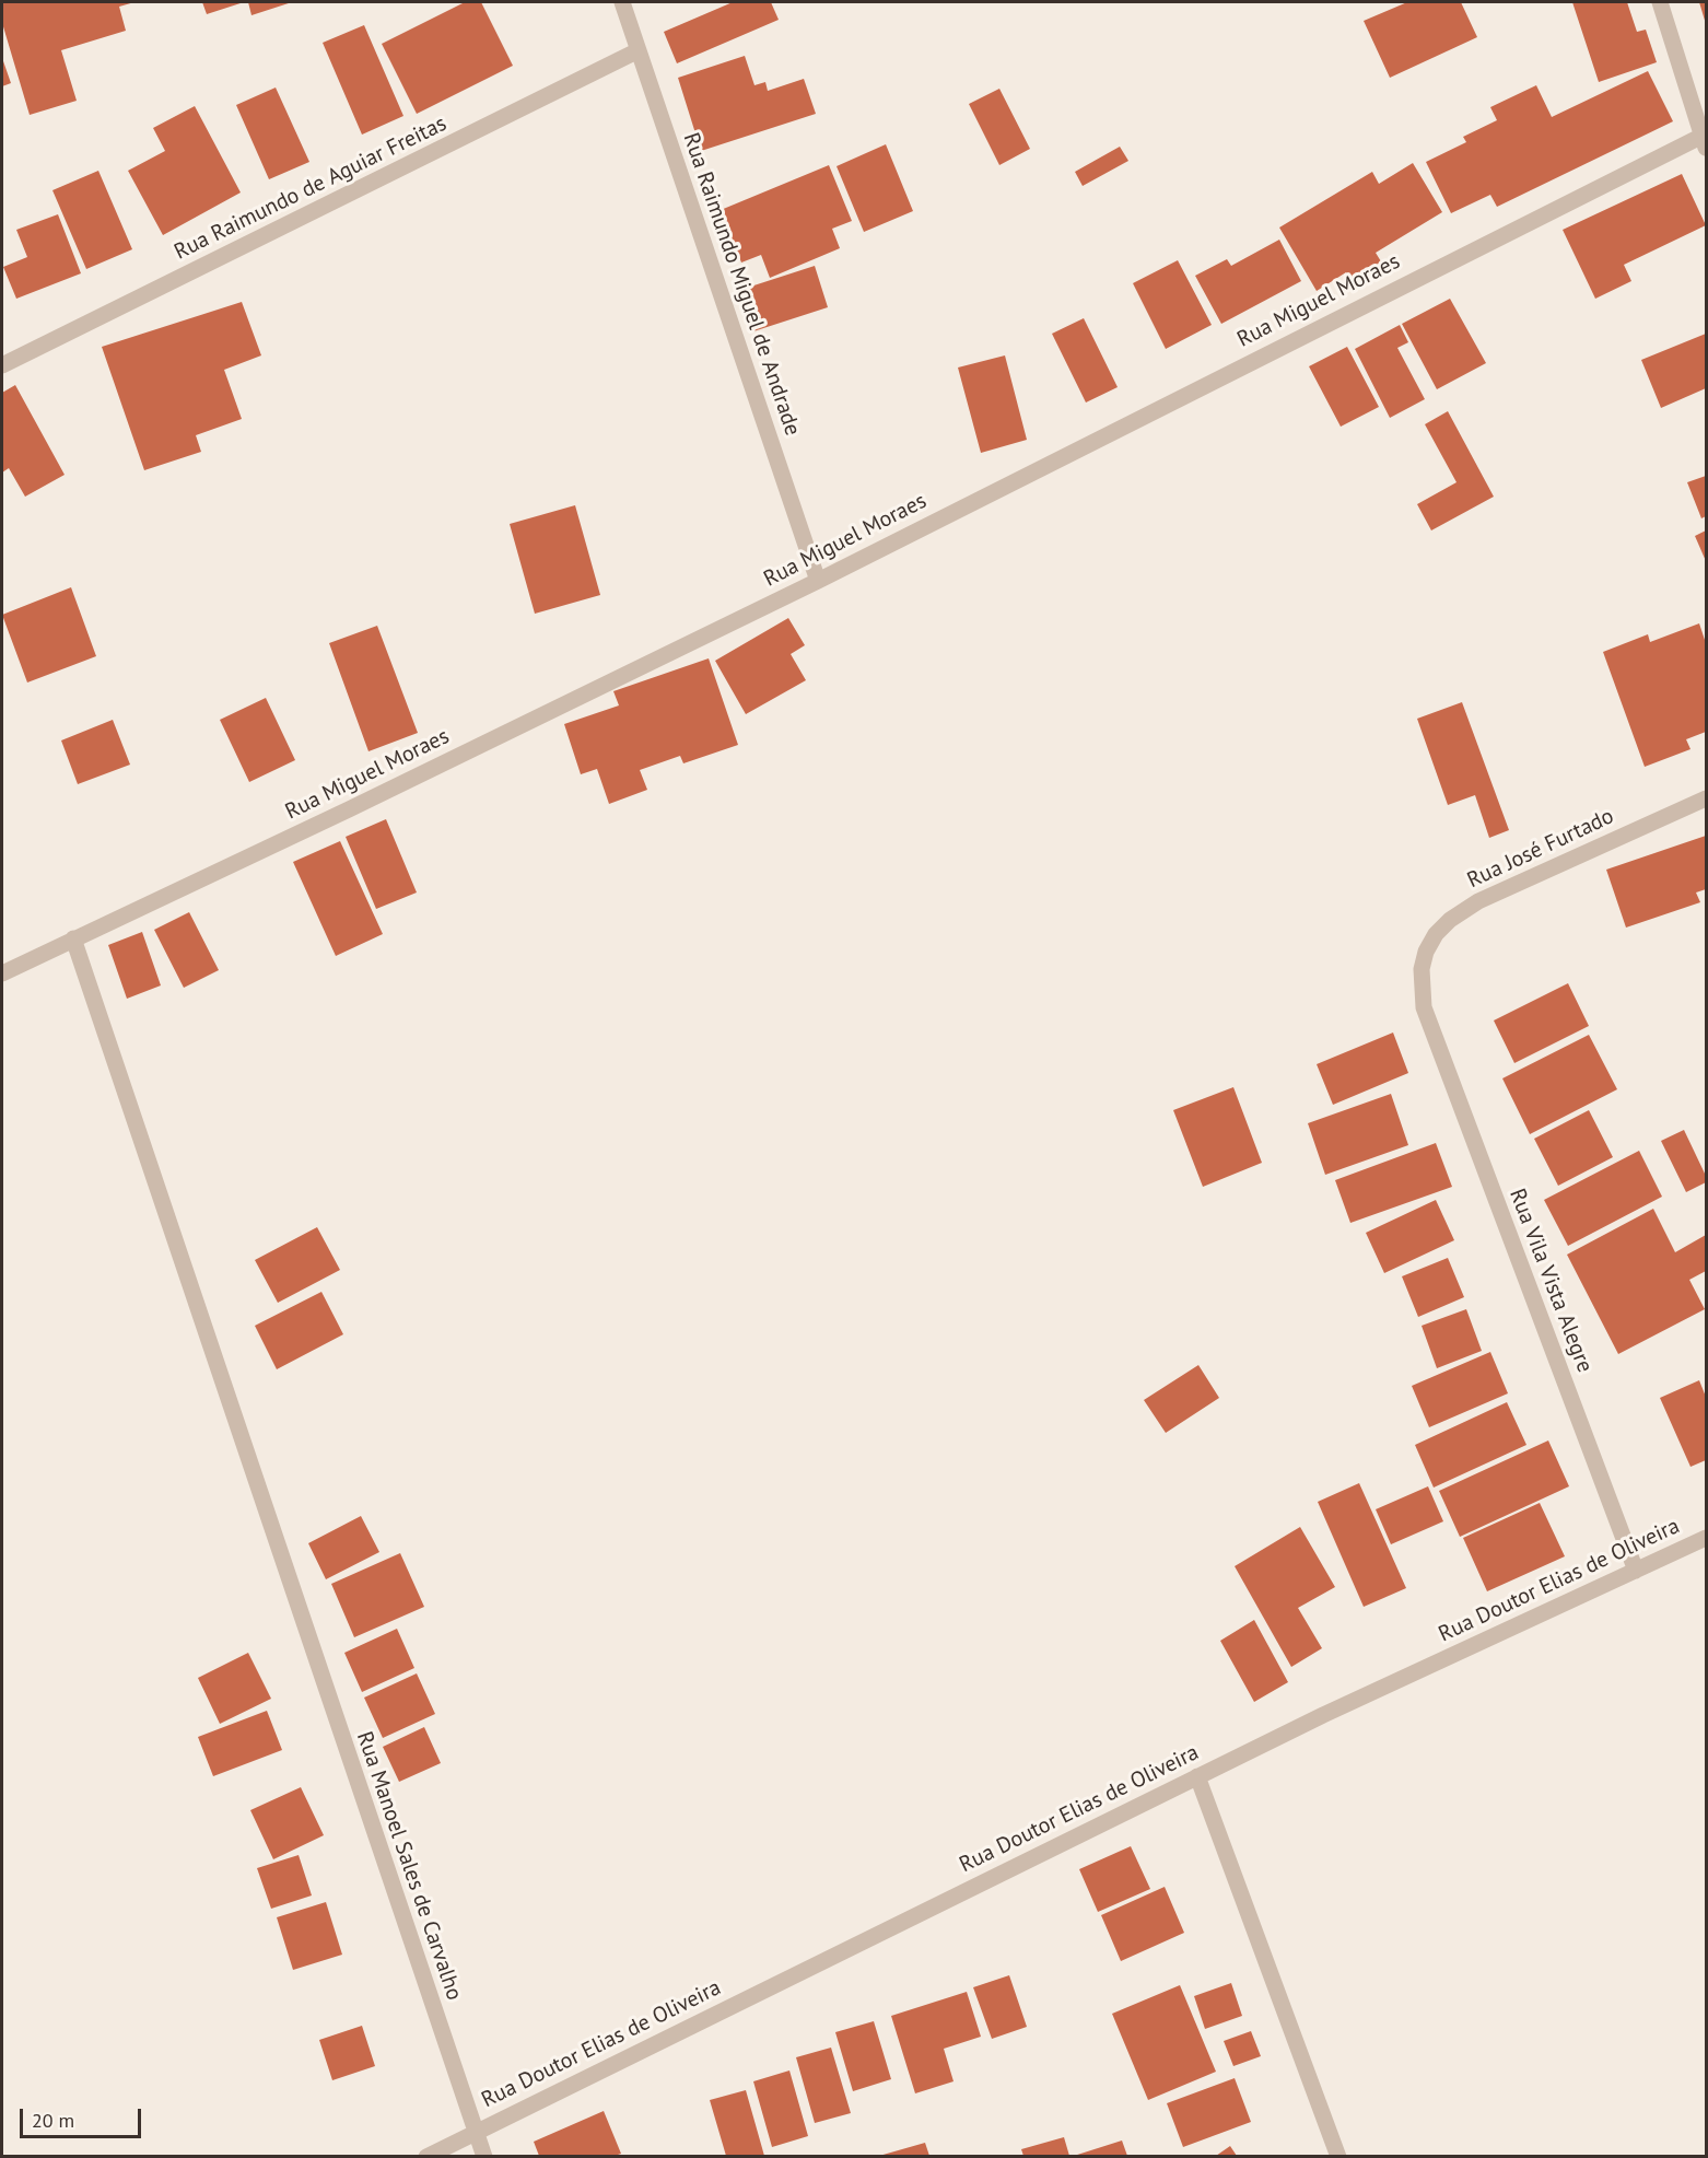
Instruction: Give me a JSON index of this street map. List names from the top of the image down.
{
  "streets": {
    "street": [
      "Rua Raimundo de Aguiar Freitas",
      "Rua Raimundo Miguel de Andrade",
      "Rua Miguel Moraes",
      "Rua José Furtado",
      "Rua Vila Vista Alegre",
      "Rua Doutor Elias de Oliveira",
      "Rua Manoel Sales de Carvalho"
    ]
  },
  "crossings": [
    ["Rua Raimundo de Aguiar Freitas", "Rua Raimundo Miguel de Andrade"],
    ["Rua Raimundo Miguel de Andrade", "Rua Miguel Moraes"],
    ["Rua Miguel Moraes", "Rua Manoel Sales de Carvalho"],
    ["Rua José Furtado", "Rua Vila Vista Alegre"],
    ["Rua Vila Vista Alegre", "Rua Doutor Elias de Oliveira"],
    ["Rua Doutor Elias de Oliveira", "Rua Manoel Sales de Carvalho"]
  ],
  "scale_bar": "20 m"
}
